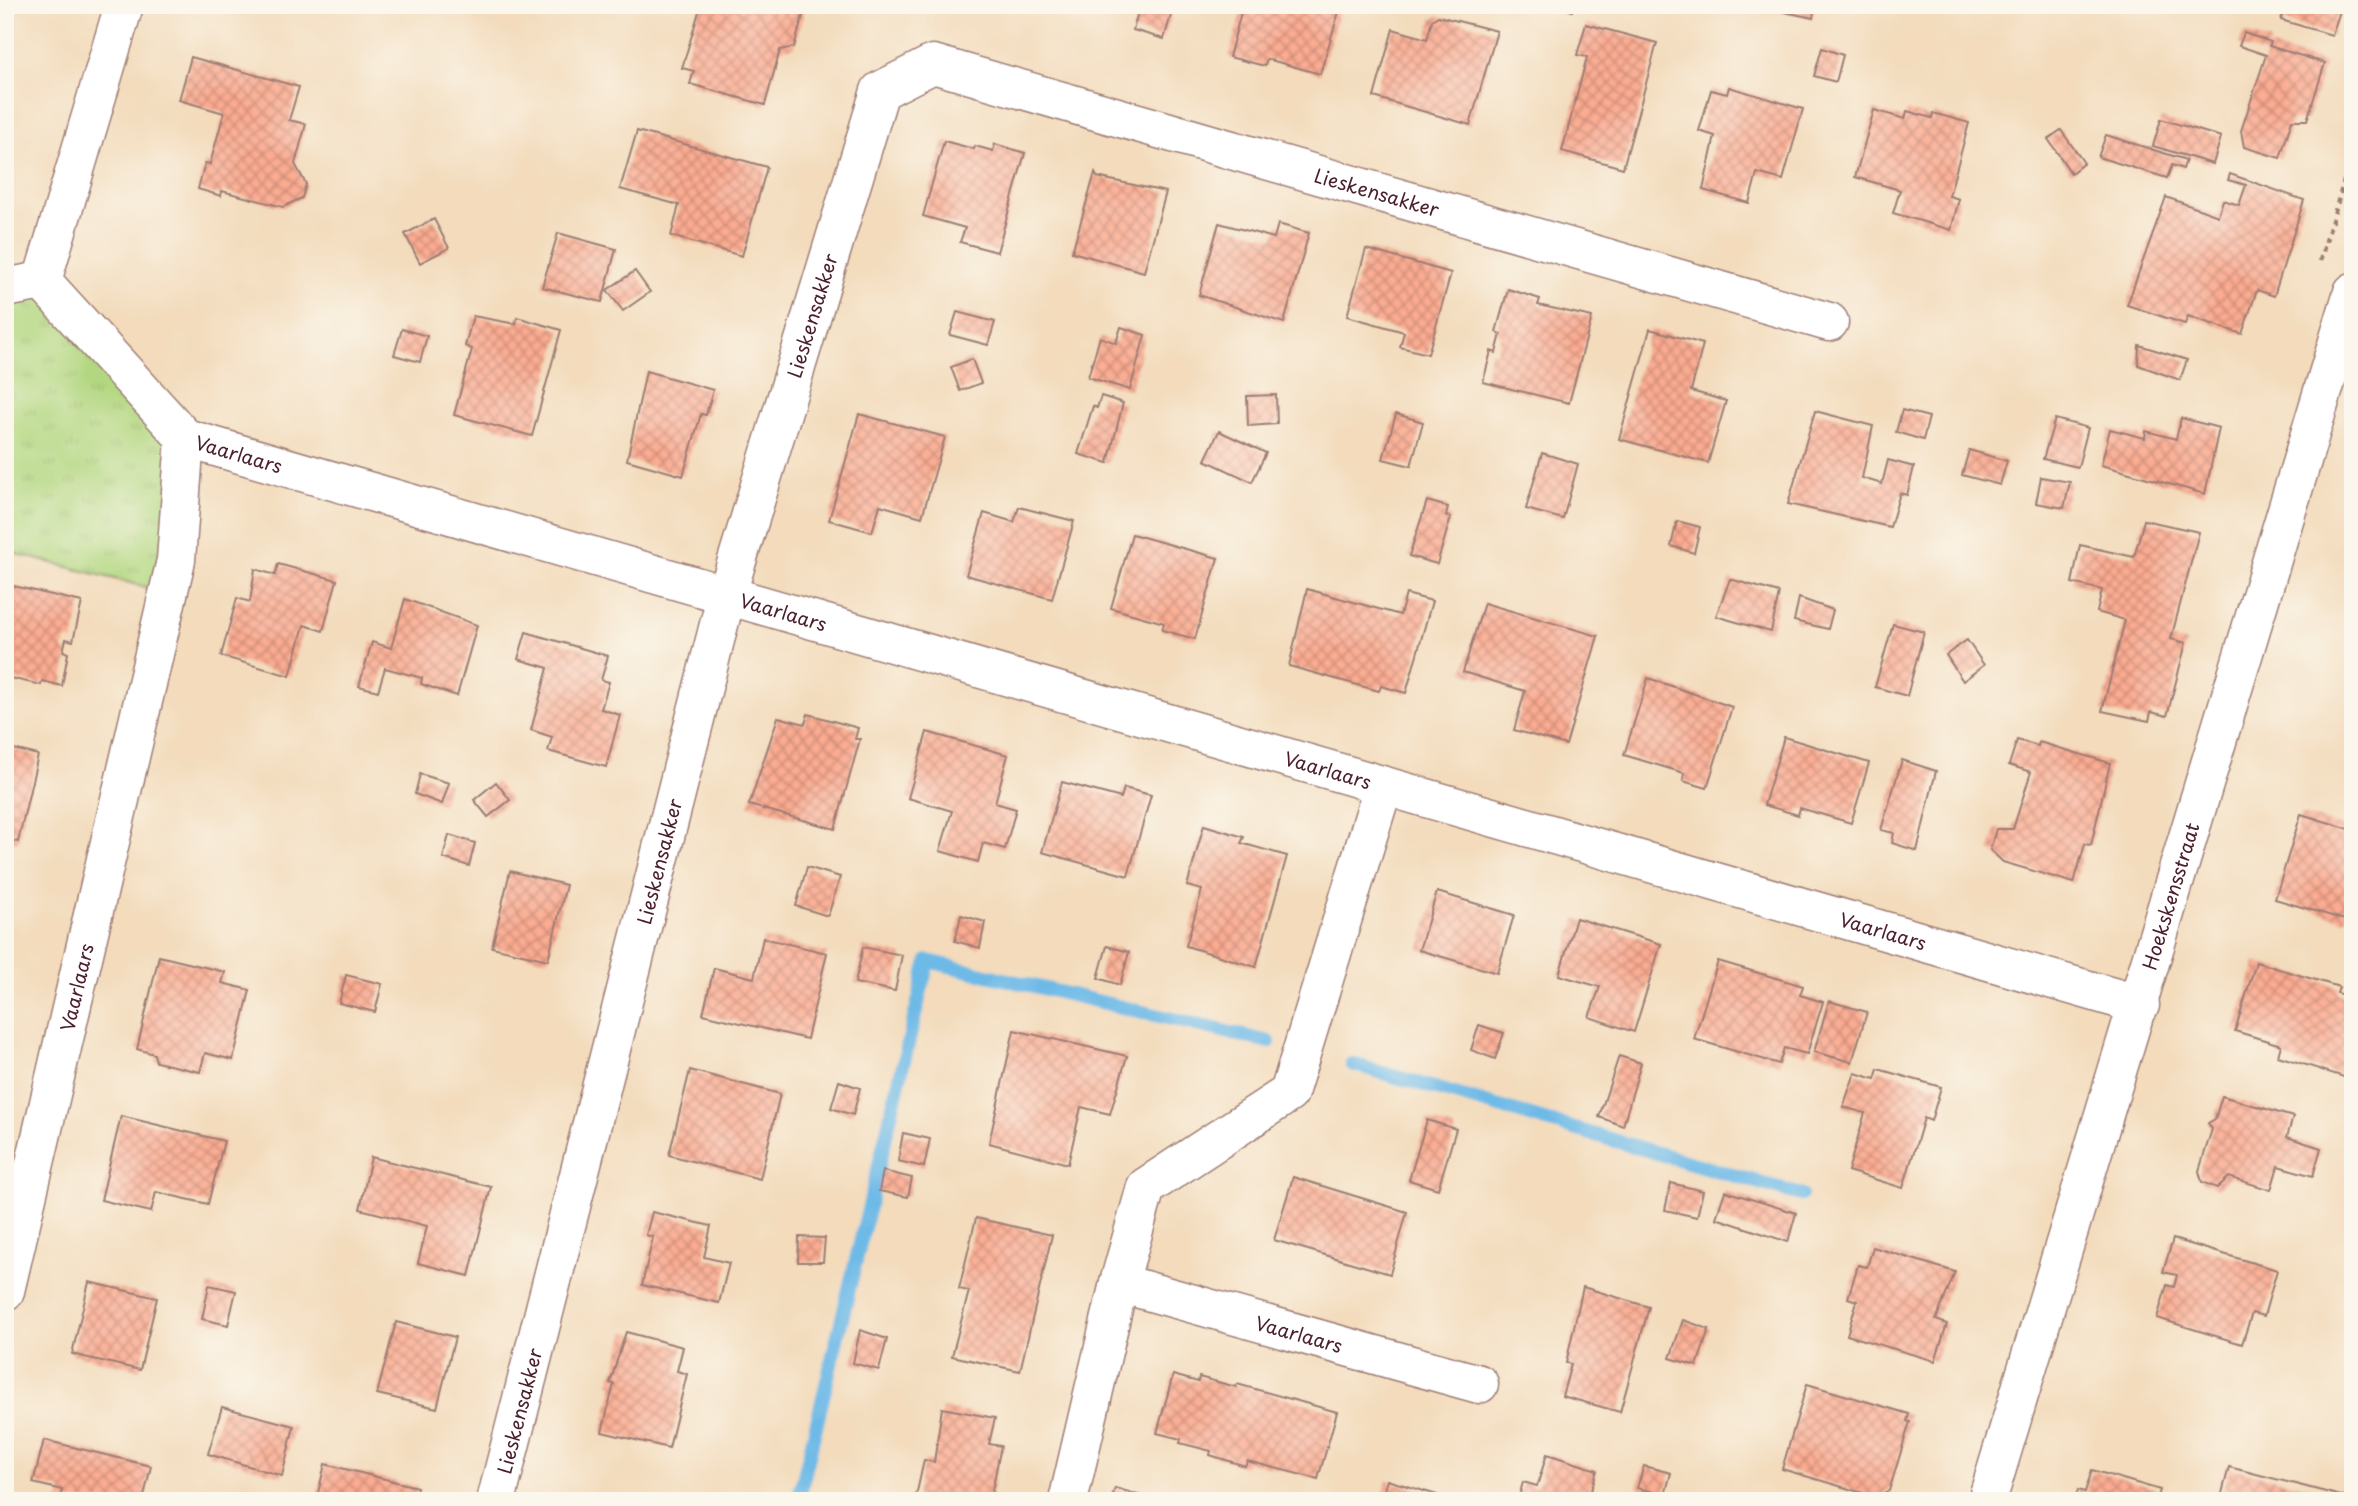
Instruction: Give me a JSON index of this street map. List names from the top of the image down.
{
  "streets": {
    "street": ["Lieskensakker", "Vaarlaars", "Hoekskensstraat"]
  },
  "crossings": [
    ["Lieskensakker", "Vaarlaars"],
    ["Vaarlaars", "Hoekskensstraat"]
  ]
}
